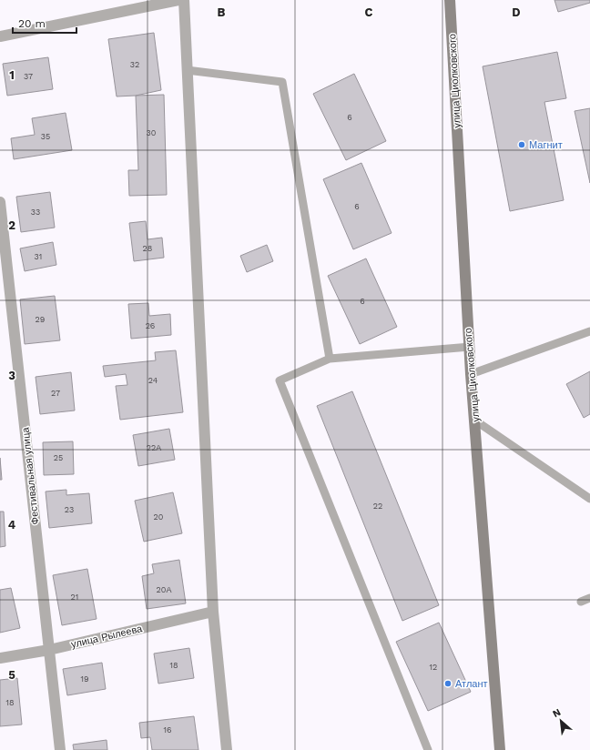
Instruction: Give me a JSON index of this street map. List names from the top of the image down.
{
  "streets": {
    "street": ["улица Циолковского", "Фестивальная улица", "улица Рылеева"]
  },
  "crossings": [
    ["Фестивальная улица", "улица Рылеева"]
  ],
  "places": ["Магнит", "Атлант"],
  "house_numbers": [
    "32",
    "37",
    "6",
    "30",
    "35",
    "6",
    "33",
    "28",
    "31",
    "6",
    "29",
    "26",
    "24",
    "27",
    "22А",
    "25",
    "22",
    "23",
    "20",
    "20А",
    "21",
    "18",
    "12",
    "19",
    "18",
    "16"
  ],
  "scale_bar": "20 m",
  "north": "top left",
  "grid": {
    "columns": ["B", "C", "D"],
    "rows": [
      "1",
      "2",
      "3",
      "4",
      "5"
    ]
  }
}
